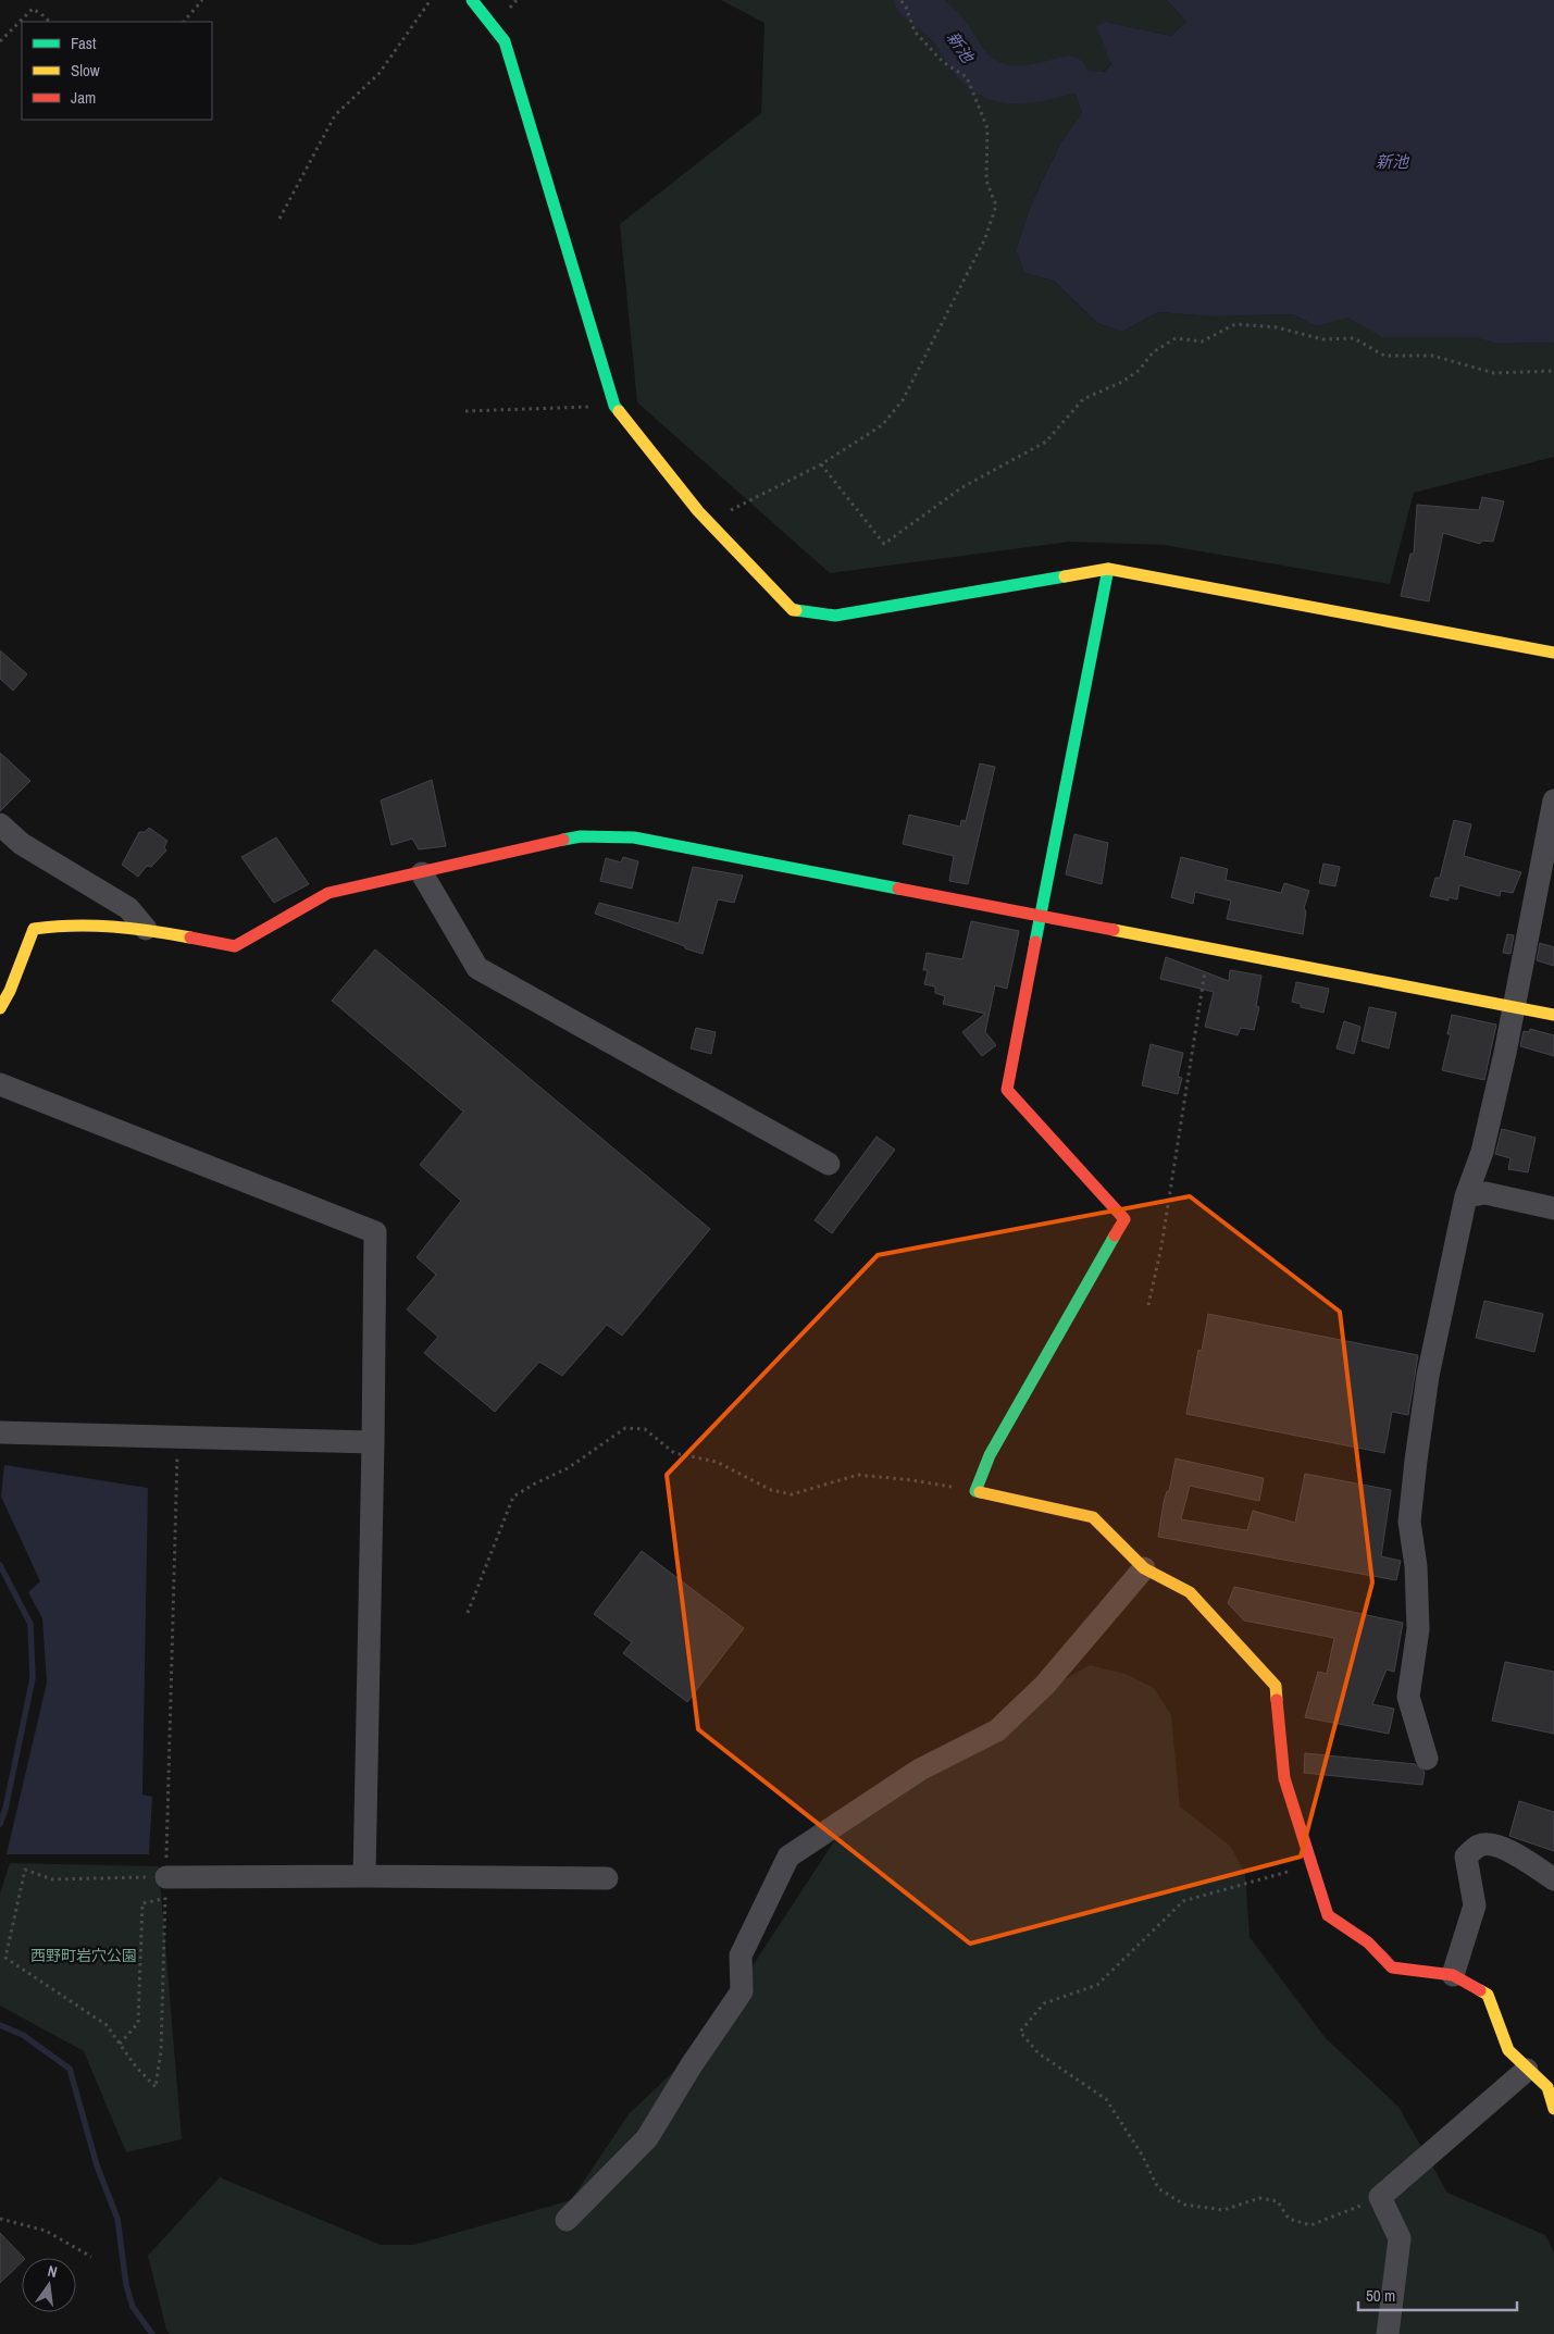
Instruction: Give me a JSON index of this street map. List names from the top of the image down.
{
  "water": ["新池"],
  "parks": ["西野町岩穴公園"],
  "legend": ["Fast", "Slow", "Jam"],
  "scale_bar": "50 m",
  "north": "top"
}
